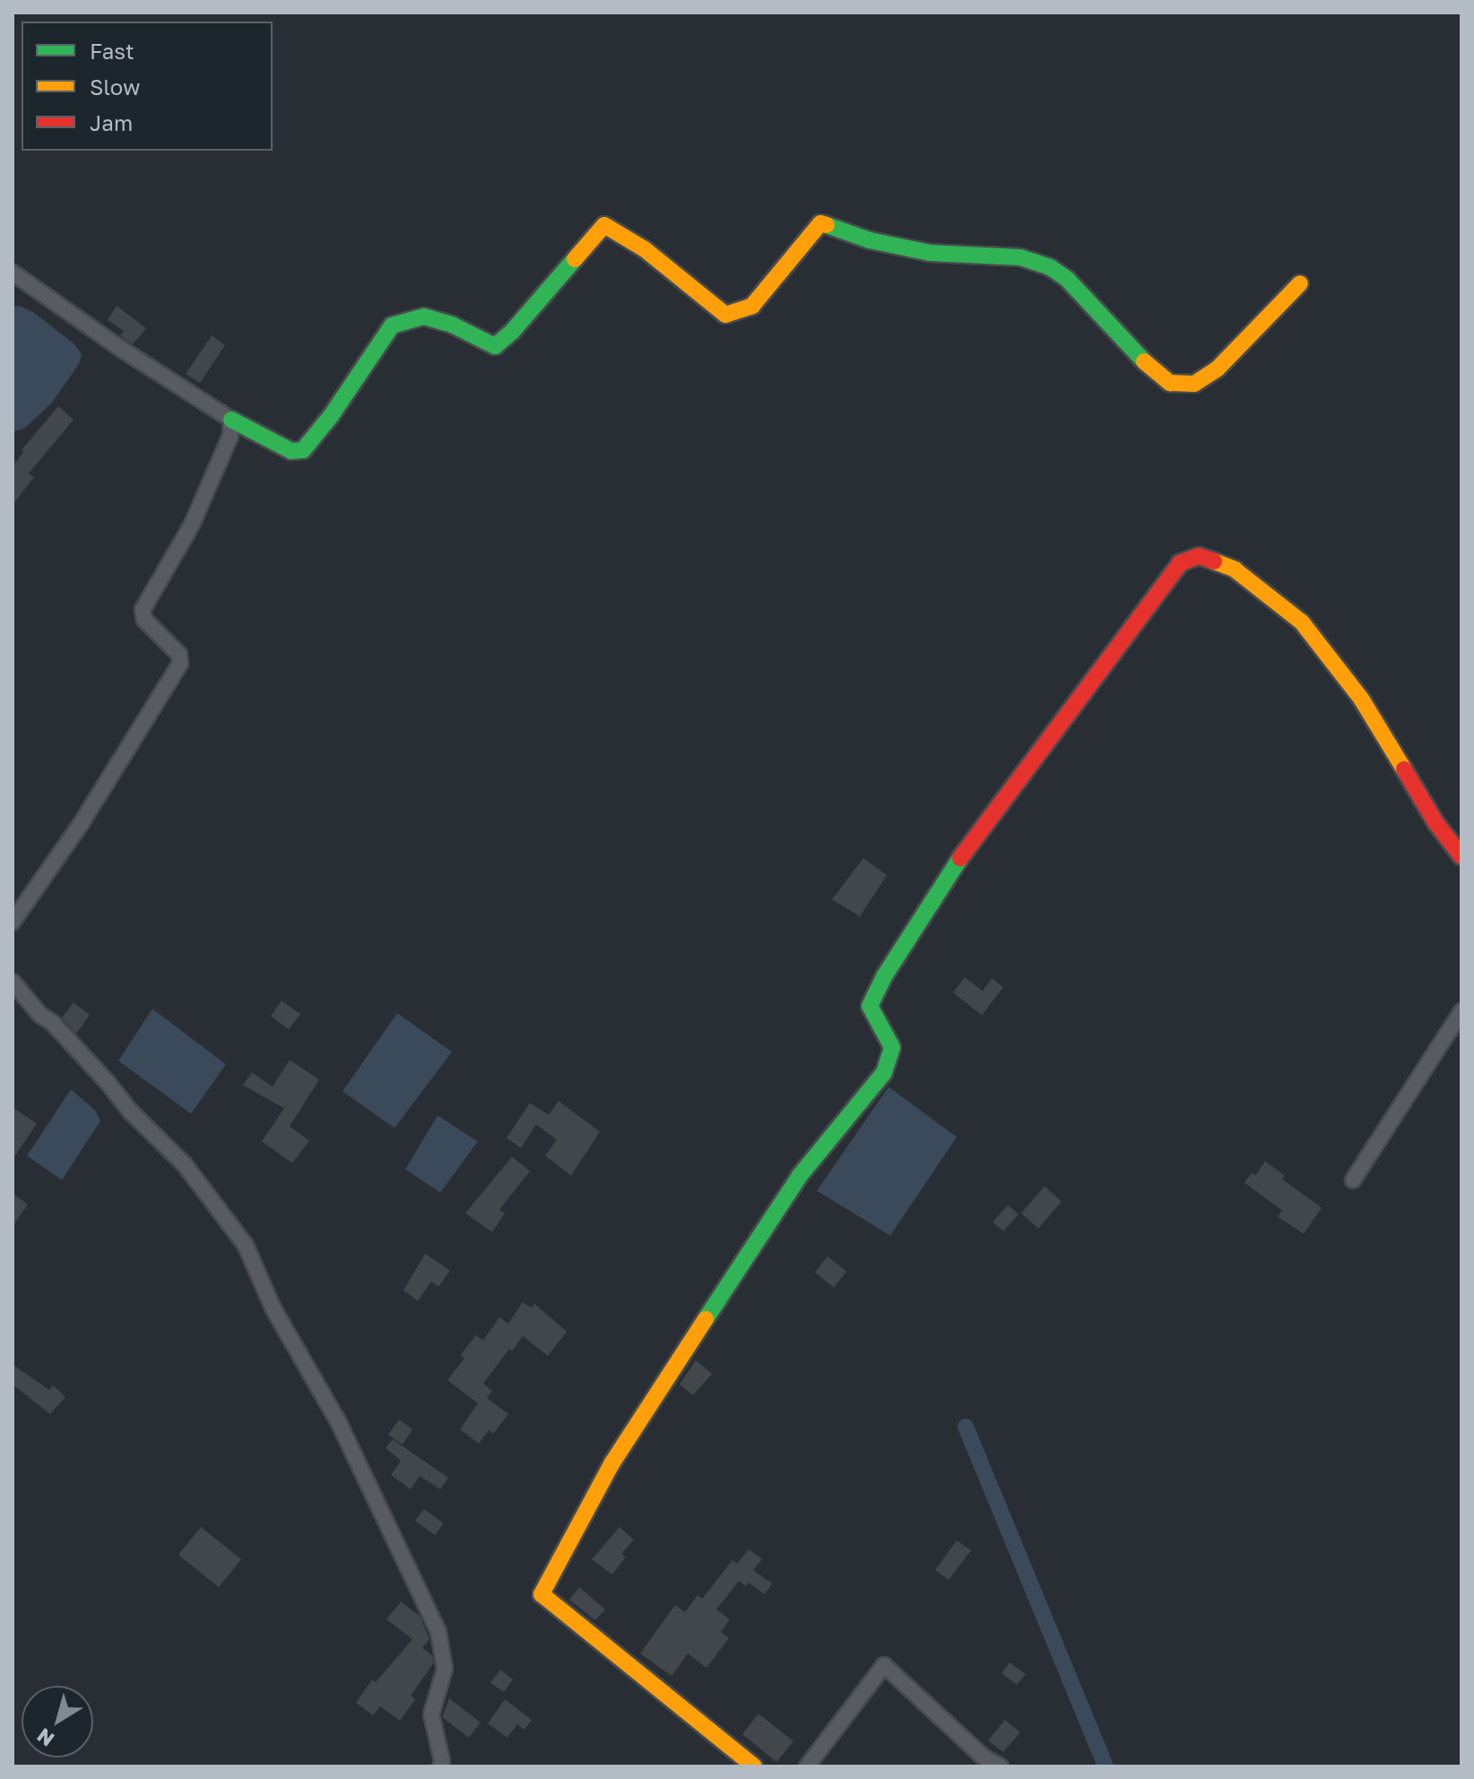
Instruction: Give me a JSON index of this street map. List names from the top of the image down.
{
  "legend": ["Fast", "Slow", "Jam"],
  "north": "bottom left"
}
